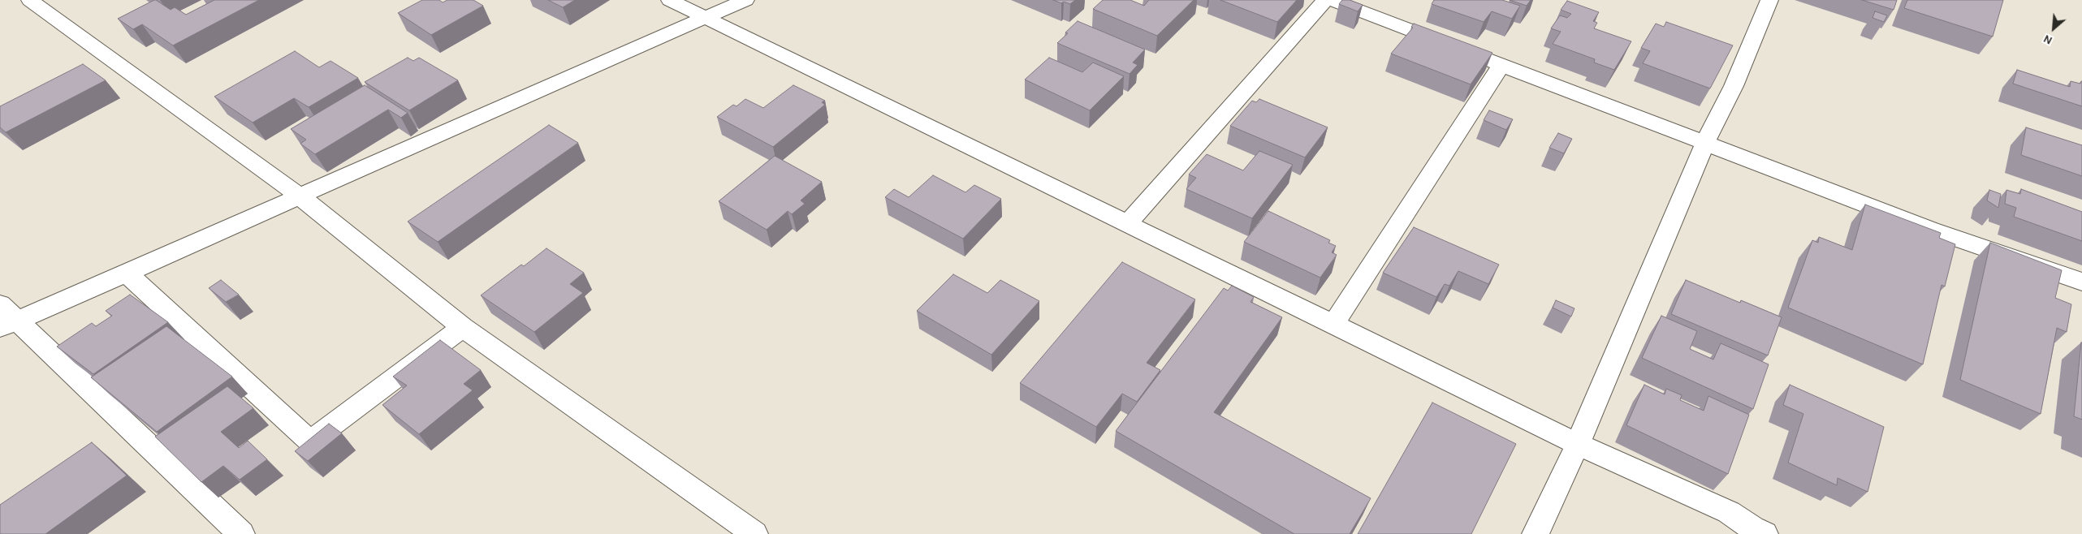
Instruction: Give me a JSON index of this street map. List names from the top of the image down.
{
  "north": "bottom left"
}
